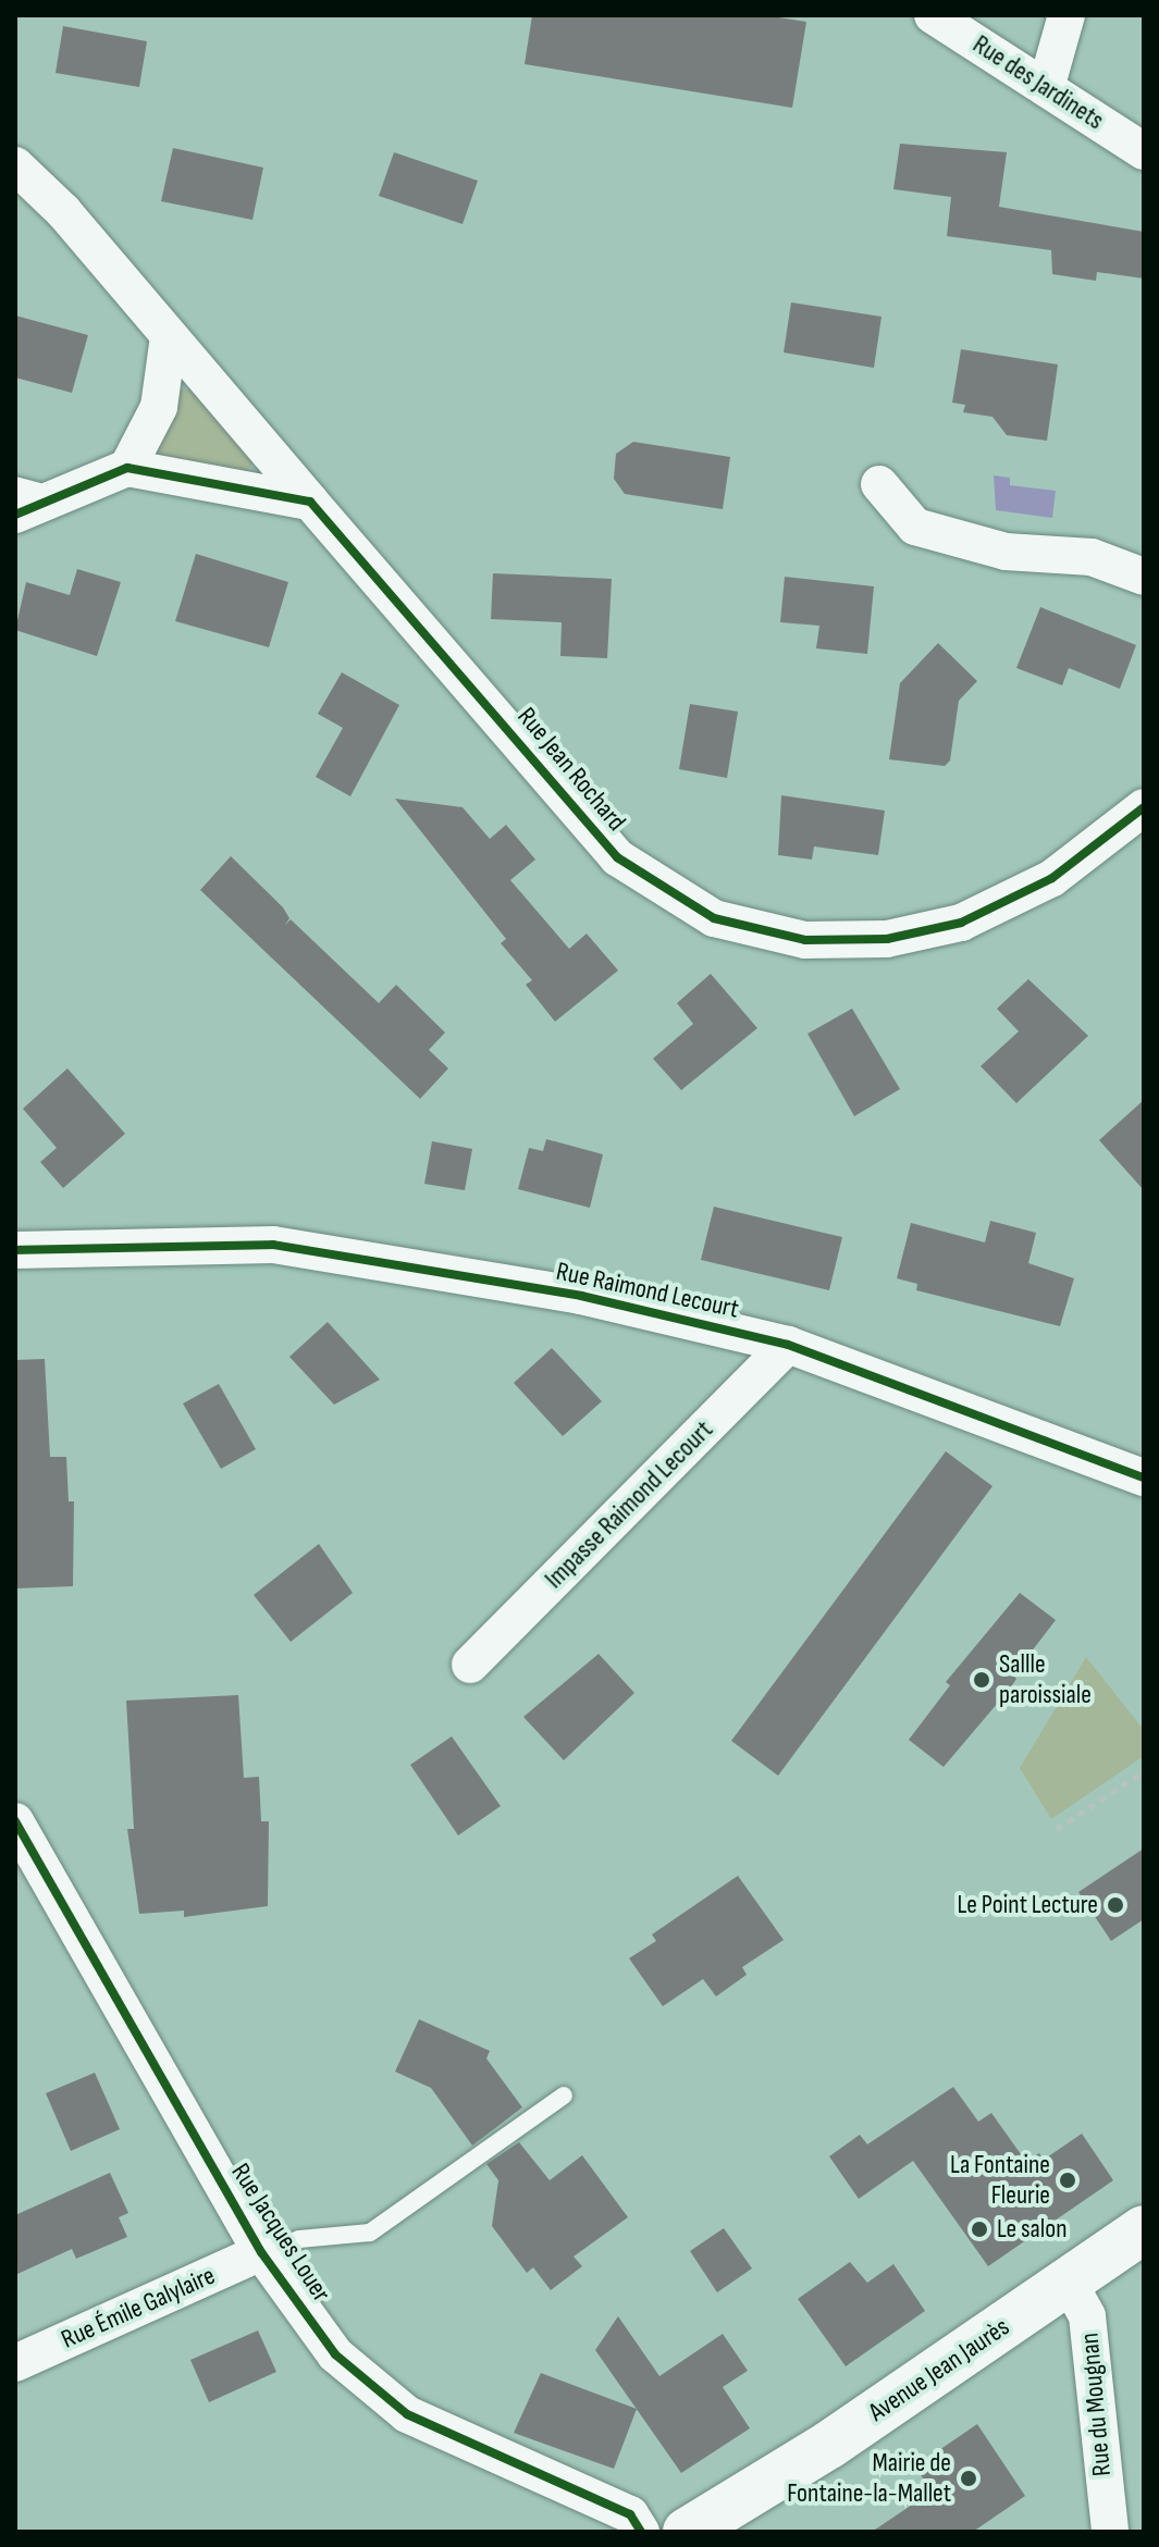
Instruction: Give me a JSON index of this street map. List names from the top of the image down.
{
  "streets": {
    "street": [
      "Rue des Jardinets",
      "Rue Jean Rochard",
      "Rue Raimond Lecourt",
      "Impasse Raimond Lecourt",
      "Rue Jacques Louer",
      "Rue Émile Galylaire",
      "Avenue Jean Jaurès",
      "Rue du Mougnan"
    ]
  },
  "crossings": [
    ["Rue Raimond Lecourt", "Impasse Raimond Lecourt"],
    ["Rue Jacques Louer", "Rue Émile Galylaire"],
    ["Avenue Jean Jaurès", "Rue du Mougnan"]
  ],
  "places": [
    "Sallle paroissiale",
    "Le Point Lecture",
    "La Fontaine Fleurie",
    "Le salon",
    "Mairie de Fontaine-la-Mallet"
  ]
}
